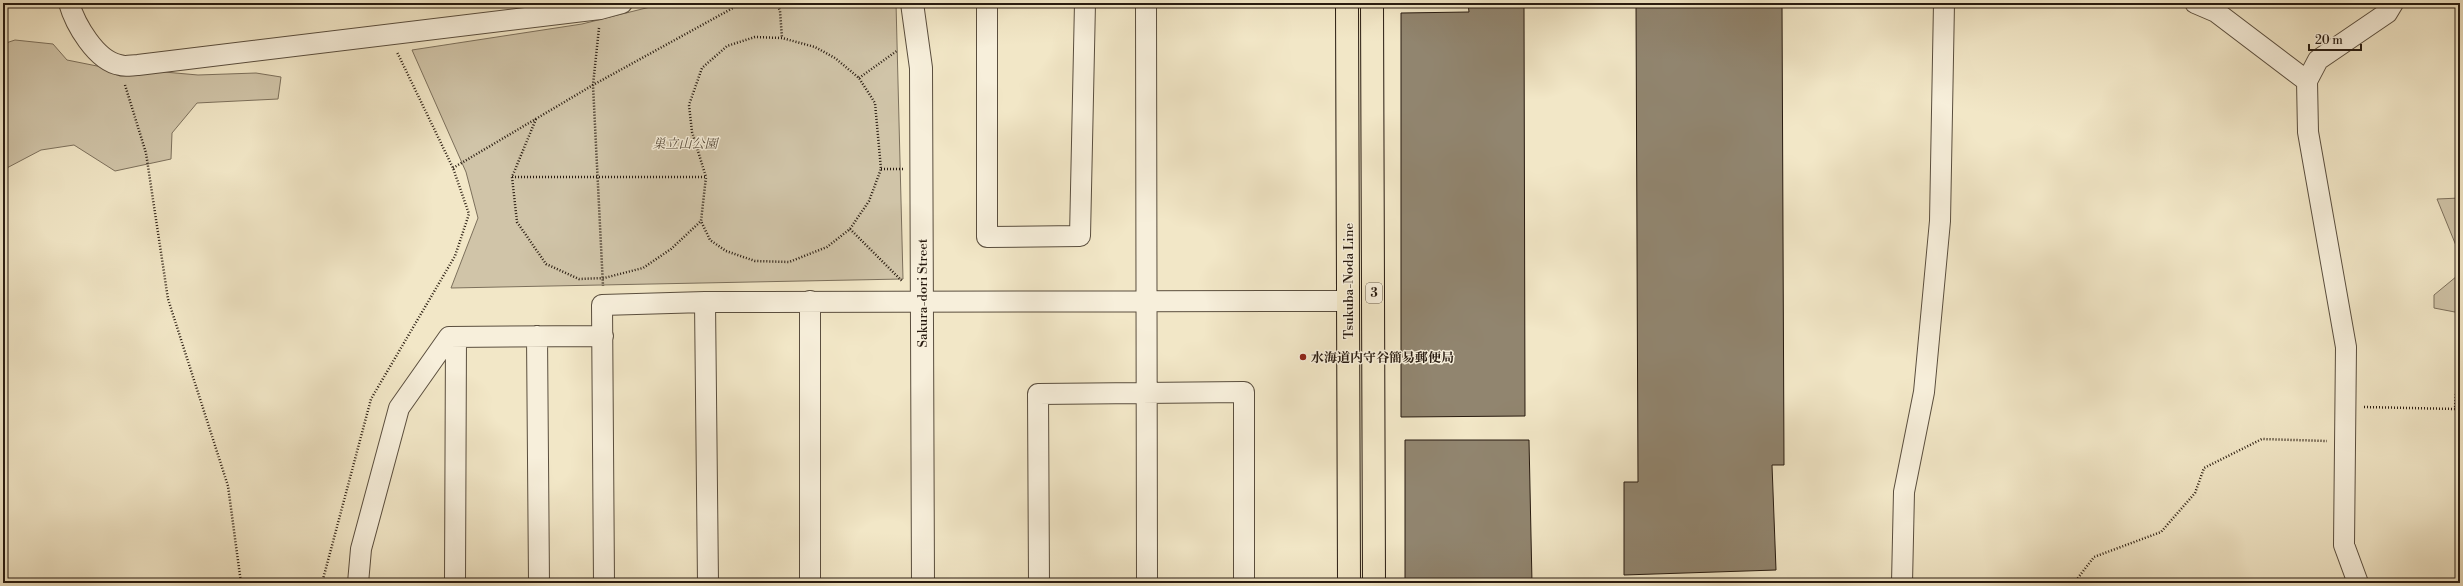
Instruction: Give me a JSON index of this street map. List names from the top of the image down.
{
  "streets": {
    "main road": ["Tsukuba-Noda Line", "3"],
    "street": ["Sakura-dori Street"]
  },
  "parks": ["巣立山公園"],
  "places": ["水海道内守谷簡易郵便局"],
  "scale_bar": "20 m"
}
